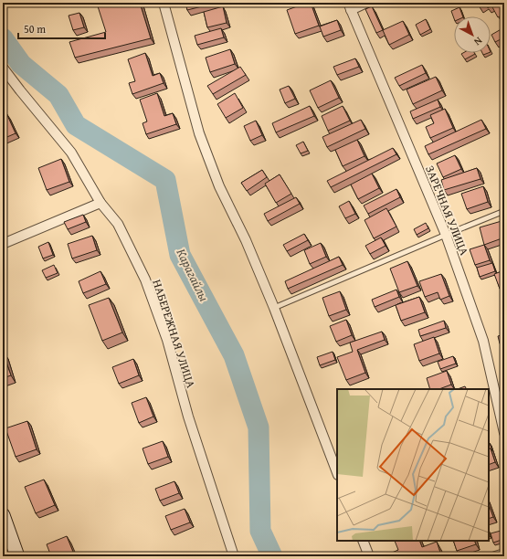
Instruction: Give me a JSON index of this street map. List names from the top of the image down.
{
  "streets": {
    "street": ["ЗАРЕЧНАЯ УЛИЦА", "НАБЕРЕЖНАЯ УЛИЦА"]
  },
  "water": ["Карагайлы"],
  "scale_bar": "50 m",
  "north": "bottom right"
}
